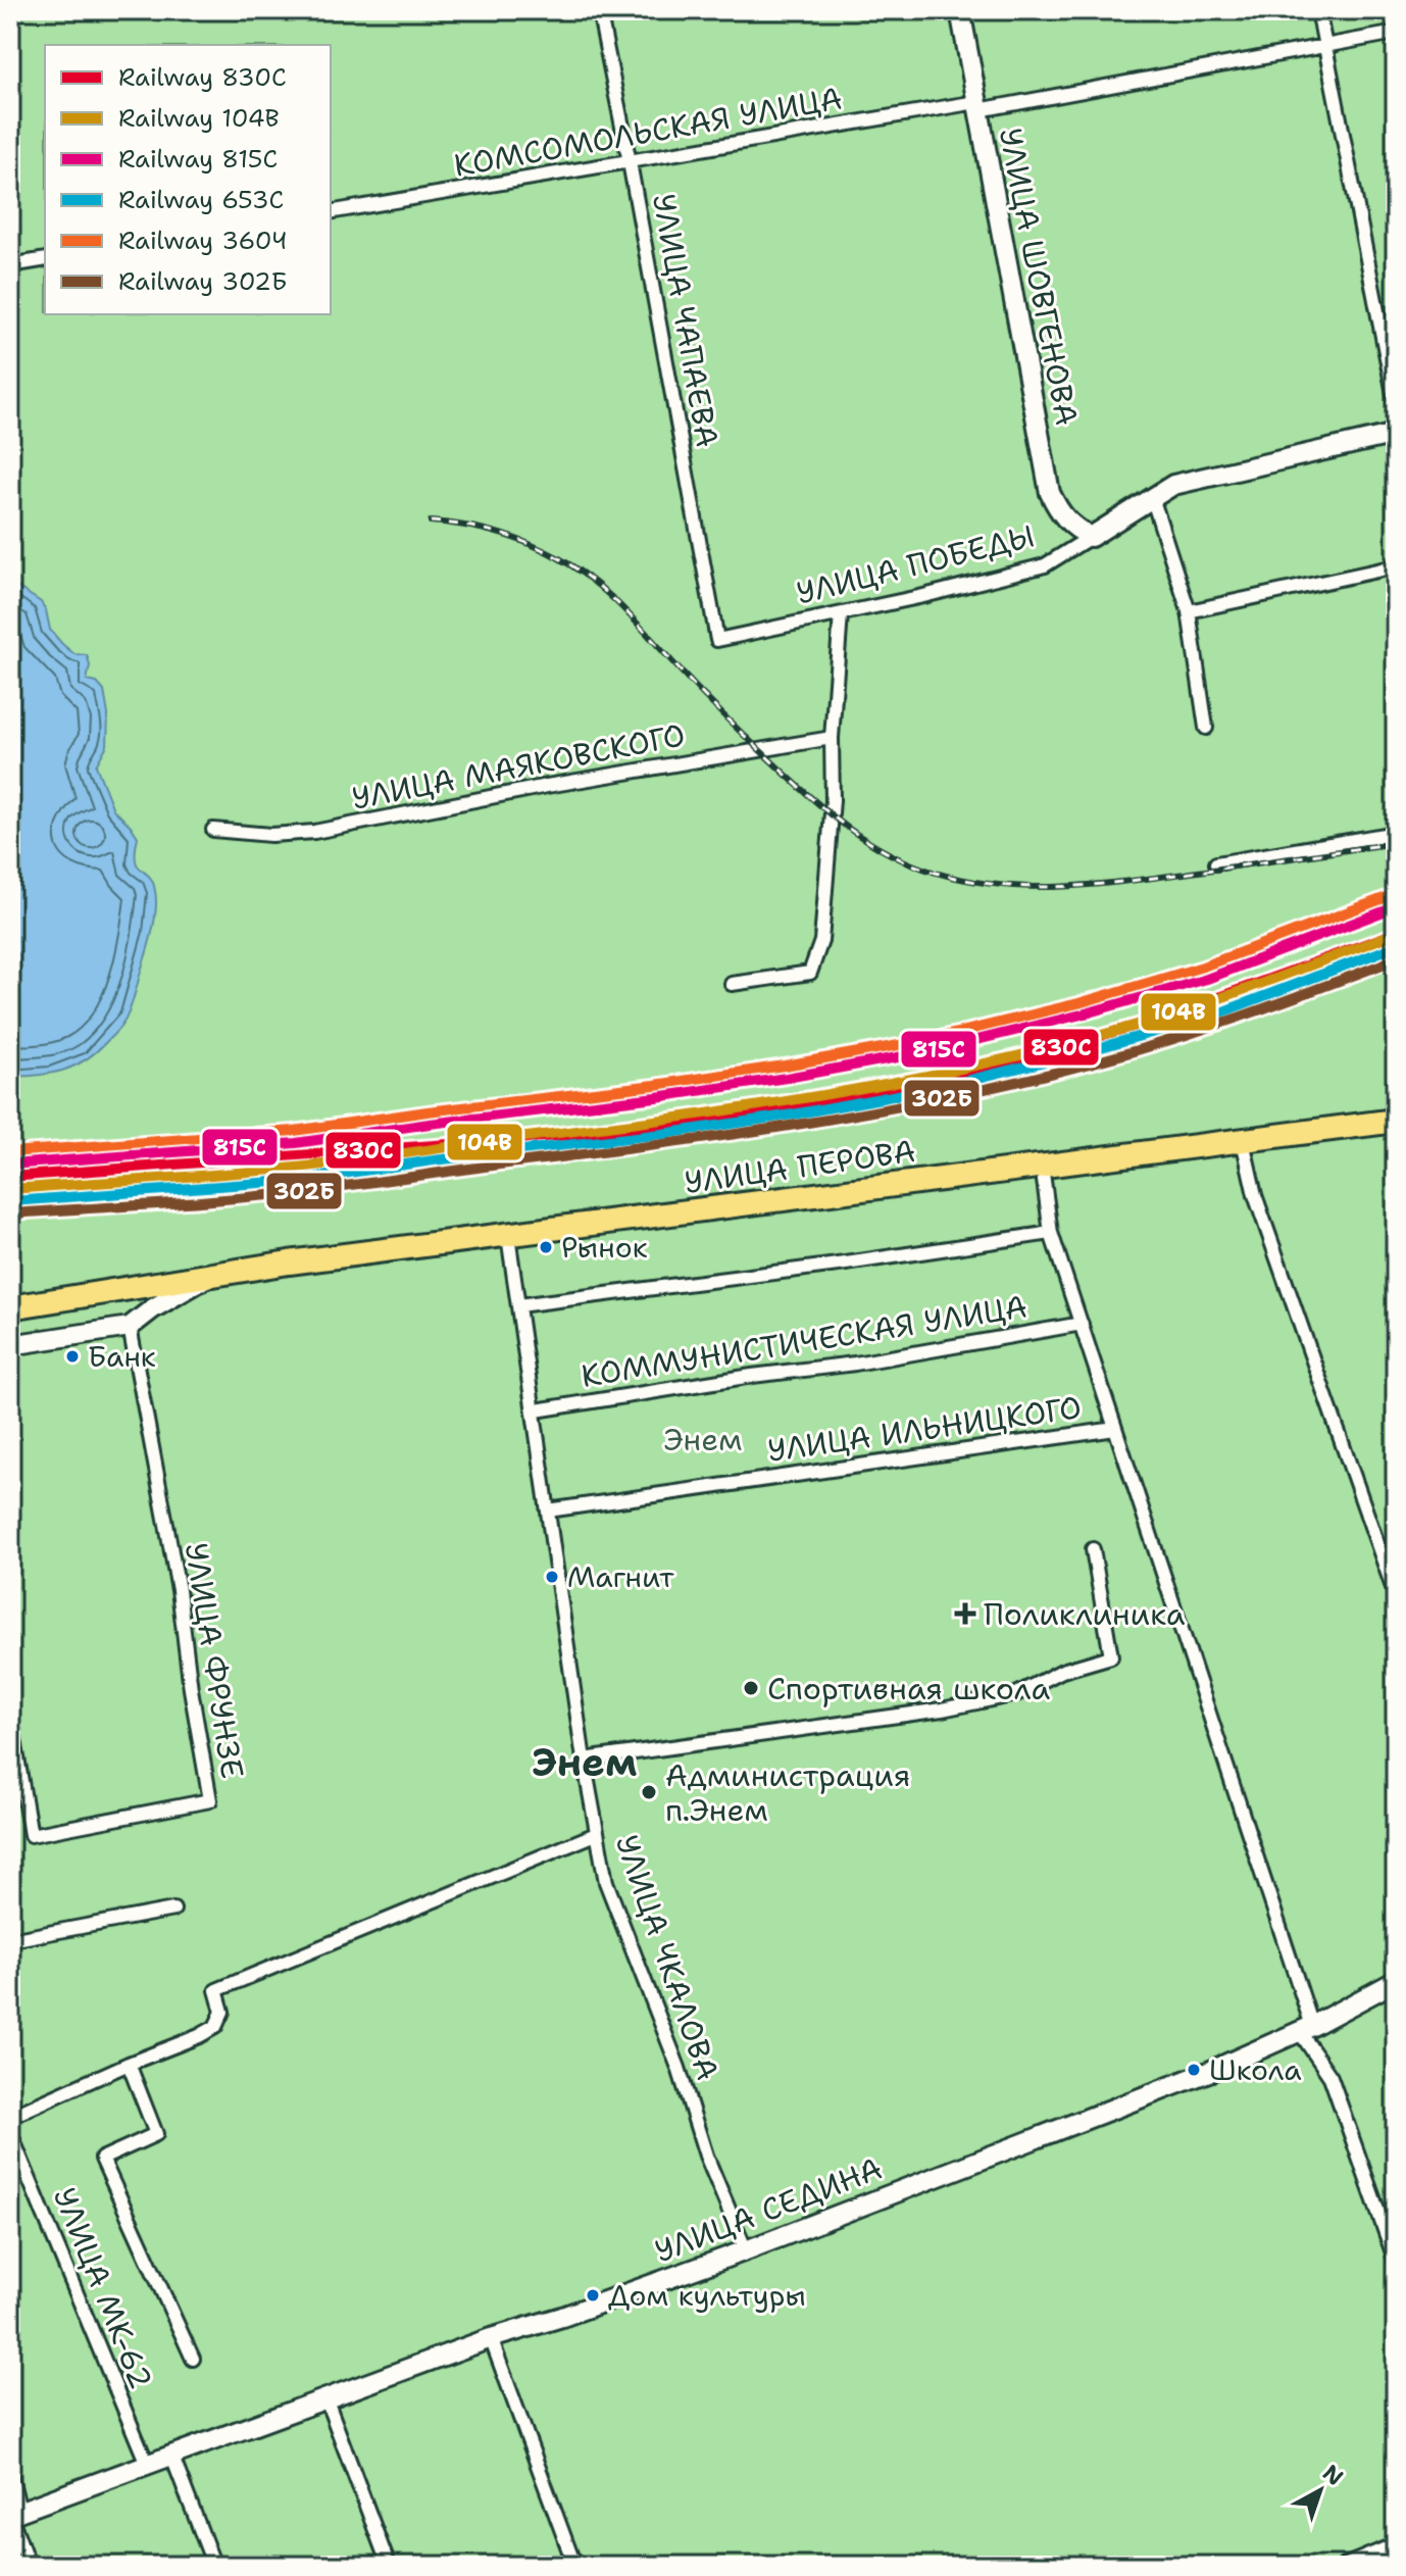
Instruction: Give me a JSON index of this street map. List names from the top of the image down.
{
  "streets": {
    "highway": ["УЛИЦА ПЕРОВА"],
    "street": [
      "КОМСОМОЛЬСКАЯ УЛИЦА",
      "УЛИЦА ШОВГЕНОВА",
      "УЛИЦА ЧАПАЕВА",
      "УЛИЦА ПОБЕДЫ",
      "УЛИЦА МАЯКОВСКОГО",
      "КОММУНИСТИЧЕСКАЯ УЛИЦА",
      "УЛИЦА ИЛЬНИЦКОГО",
      "УЛИЦА ФРУНЗЕ",
      "УЛИЦА ЧКАЛОВА",
      "УЛИЦА СЕДИНА",
      "УЛИЦА МК-62"
    ]
  },
  "crossings": [
    ["КОМСОМОЛЬСКАЯ УЛИЦА", "УЛИЦА ШОВГЕНОВА"],
    ["КОМСОМОЛЬСКАЯ УЛИЦА", "УЛИЦА ЧАПАЕВА"],
    ["УЛИЦА ШОВГЕНОВА", "УЛИЦА ПОБЕДЫ"],
    ["УЛИЦА ЧАПАЕВА", "УЛИЦА ПОБЕДЫ"],
    ["УЛИЦА ПЕРОВА", "УЛИЦА ФРУНЗЕ"],
    ["УЛИЦА ПЕРОВА", "УЛИЦА ЧКАЛОВА"],
    ["КОММУНИСТИЧЕСКАЯ УЛИЦА", "УЛИЦА ЧКАЛОВА"],
    ["УЛИЦА ИЛЬНИЦКОГО", "УЛИЦА ЧКАЛОВА"],
    ["УЛИЦА ЧКАЛОВА", "УЛИЦА СЕДИНА"],
    ["УЛИЦА СЕДИНА", "УЛИЦА МК-62"]
  ],
  "districts": ["Энем"],
  "parks": ["Энем"],
  "places": {
    "other": [
      "Рынок",
      "Банк",
      "Магнит",
      "Спортивная школа",
      "Администрация п.Энем",
      "Школа",
      "Дом культуры"
    ],
    "health": ["Поликлиника"]
  },
  "lines": [
    "rail line 360Ч",
    "rail line 815С",
    "rail line 830С",
    "rail line 104В",
    "rail line 653С",
    "rail line 302Б"
  ],
  "legend": [
    "Railway 830С",
    "Railway 104В",
    "Railway 815С",
    "Railway 653С",
    "Railway 360Ч",
    "Railway 302Б"
  ],
  "north": "top right"
}
